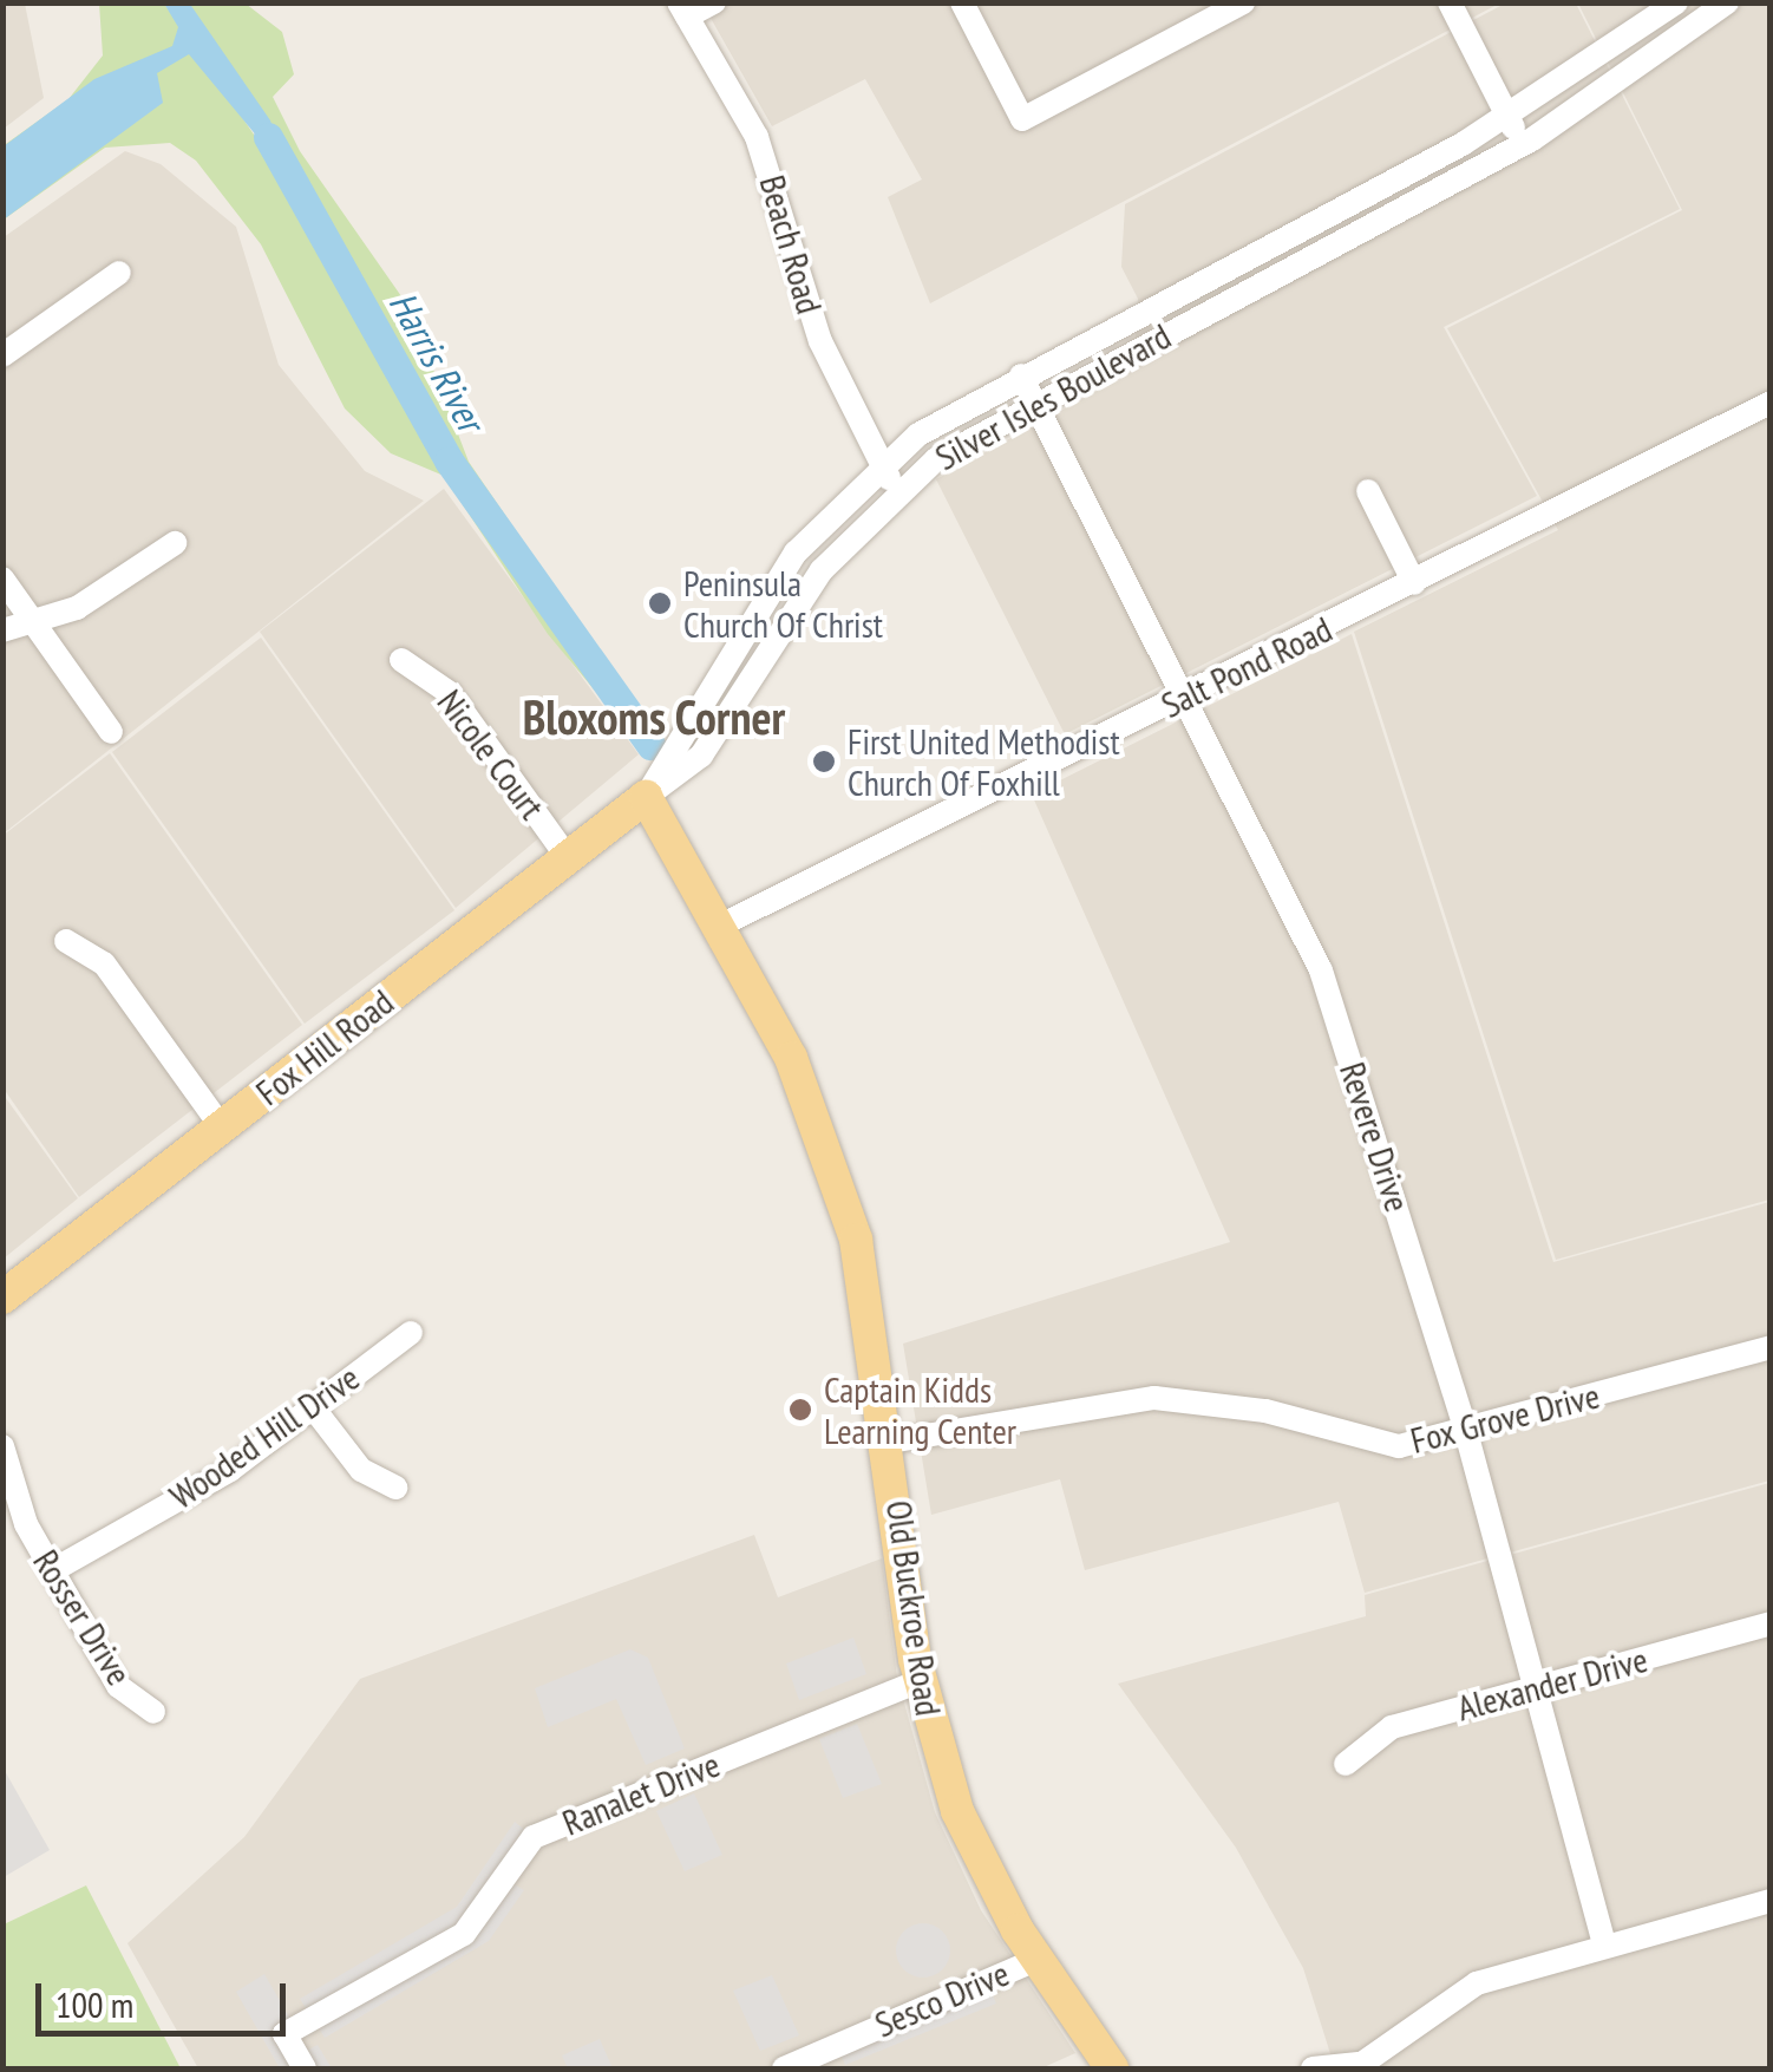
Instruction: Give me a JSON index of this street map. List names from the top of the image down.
{
  "streets": {
    "main road": ["Fox Hill Road", "Old Buckroe Road"],
    "street": [
      "Beach Road",
      "Silver Isles Boulevard",
      "Salt Pond Road",
      "Nicole Court",
      "Revere Drive",
      "Fox Grove Drive",
      "Wooded Hill Drive",
      "Rosser Drive",
      "Alexander Drive",
      "Ranalet Drive",
      "Sesco Drive"
    ]
  },
  "crossings": [
    ["Beach Road", "Silver Isles Boulevard"],
    ["Silver Isles Boulevard", "Fox Hill Road"],
    ["Silver Isles Boulevard", "Revere Drive"],
    ["Silver Isles Boulevard", "Old Buckroe Road"],
    ["Salt Pond Road", "Revere Drive"],
    ["Salt Pond Road", "Old Buckroe Road"],
    ["Nicole Court", "Fox Hill Road"],
    ["Fox Hill Road", "Old Buckroe Road"],
    ["Revere Drive", "Fox Grove Drive"],
    ["Revere Drive", "Alexander Drive"],
    ["Fox Grove Drive", "Old Buckroe Road"],
    ["Wooded Hill Drive", "Rosser Drive"],
    ["Old Buckroe Road", "Ranalet Drive"],
    ["Old Buckroe Road", "Sesco Drive"]
  ],
  "districts": ["Bloxoms Corner"],
  "water": ["Harris River"],
  "places": ["Peninsula Church Of Christ", "First United Methodist Church Of Foxhill", "Captain Kidds Learning Center"],
  "scale_bar": "100 m"
}
